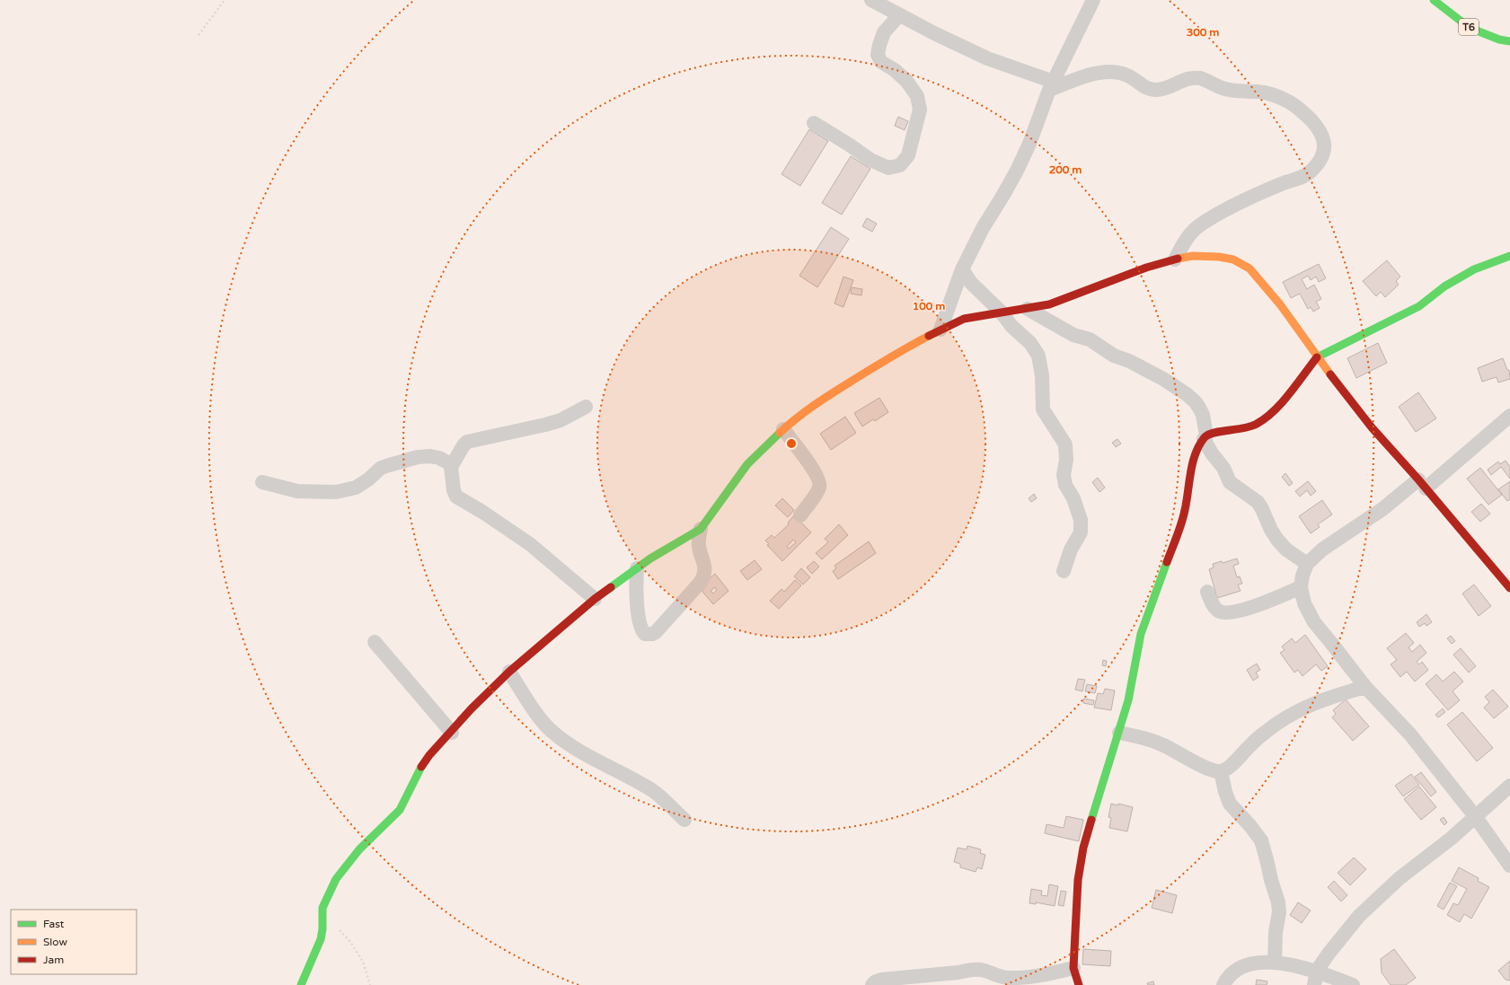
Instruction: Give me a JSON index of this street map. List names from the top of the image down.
{
  "streets": {
    "main road": ["T6"]
  },
  "legend": ["Fast", "Slow", "Jam"],
  "rings": ["300 m", "200 m", "100 m"]
}
